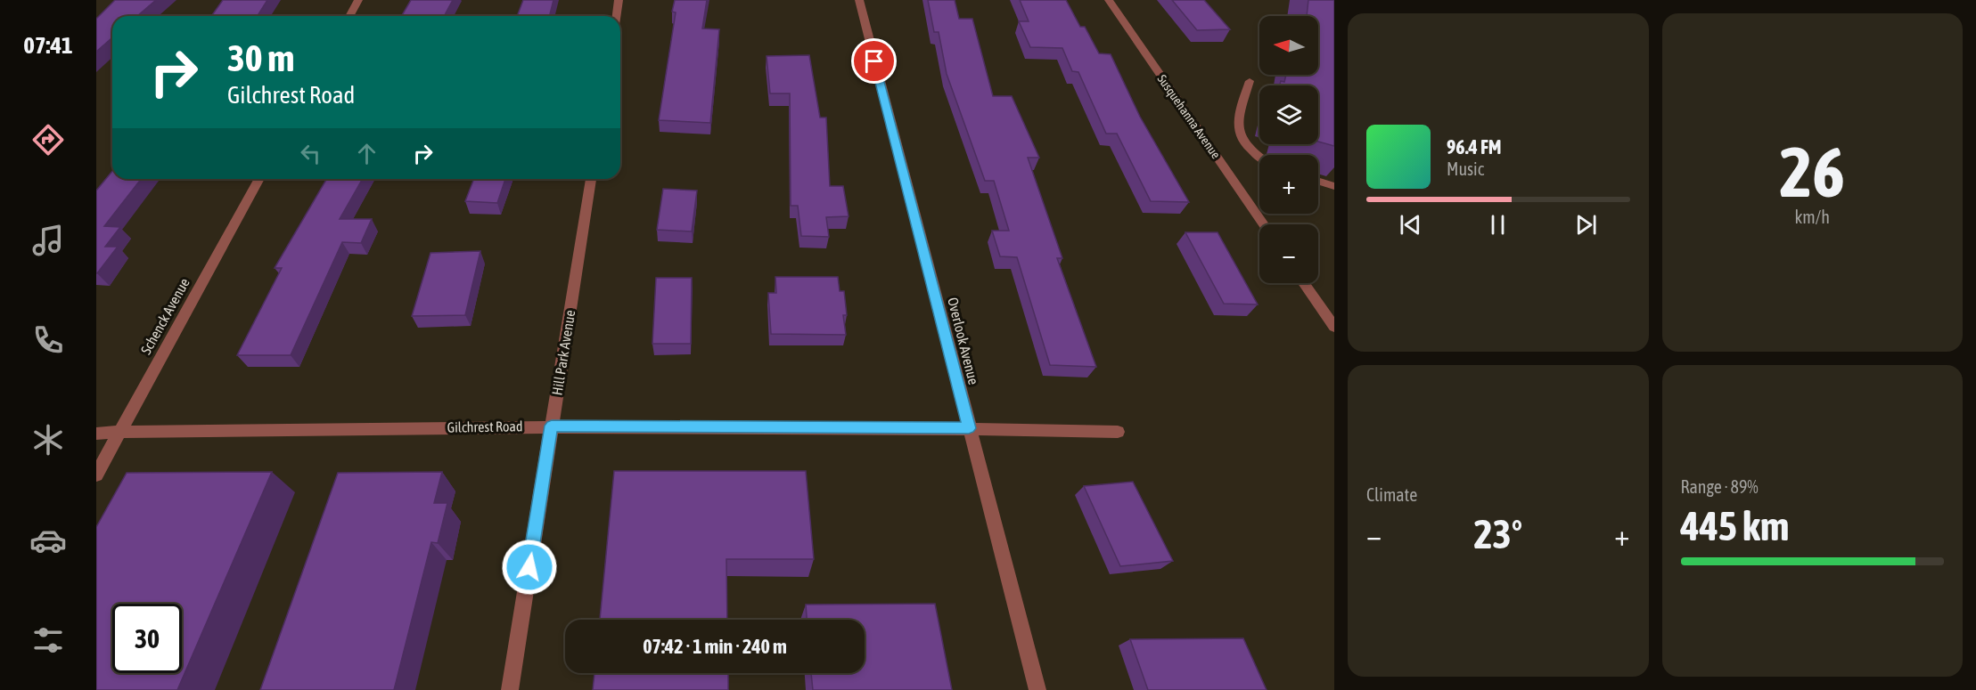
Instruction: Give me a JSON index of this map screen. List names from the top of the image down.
{
  "streets": {
    "street": [
      "Susquehanna Avenue",
      "Schenck Avenue",
      "Overlook Avenue",
      "Hill Park Avenue",
      "Gilchrest Road"
    ]
  },
  "crossings": [
    ["Schenck Avenue", "Gilchrest Road"],
    ["Overlook Avenue", "Gilchrest Road"],
    ["Hill Park Avenue", "Gilchrest Road"]
  ],
  "north": "left",
  "page": {
    "tabs": "07:41",
    "tile": [
      ["26", "km/h"],
      "Climate",
      ["Range · 89%", "445 km"]
    ],
    "map_buttons": ["+", "−"],
    "turn": ["30 m", "Gilchrest Road"],
    "song": ["96.4 FM", "Music"],
    "heat": ["−", "23°", "+"],
    "limit": "30",
    "trip": "07:42 · 1 min · 240 m"
  }
}
